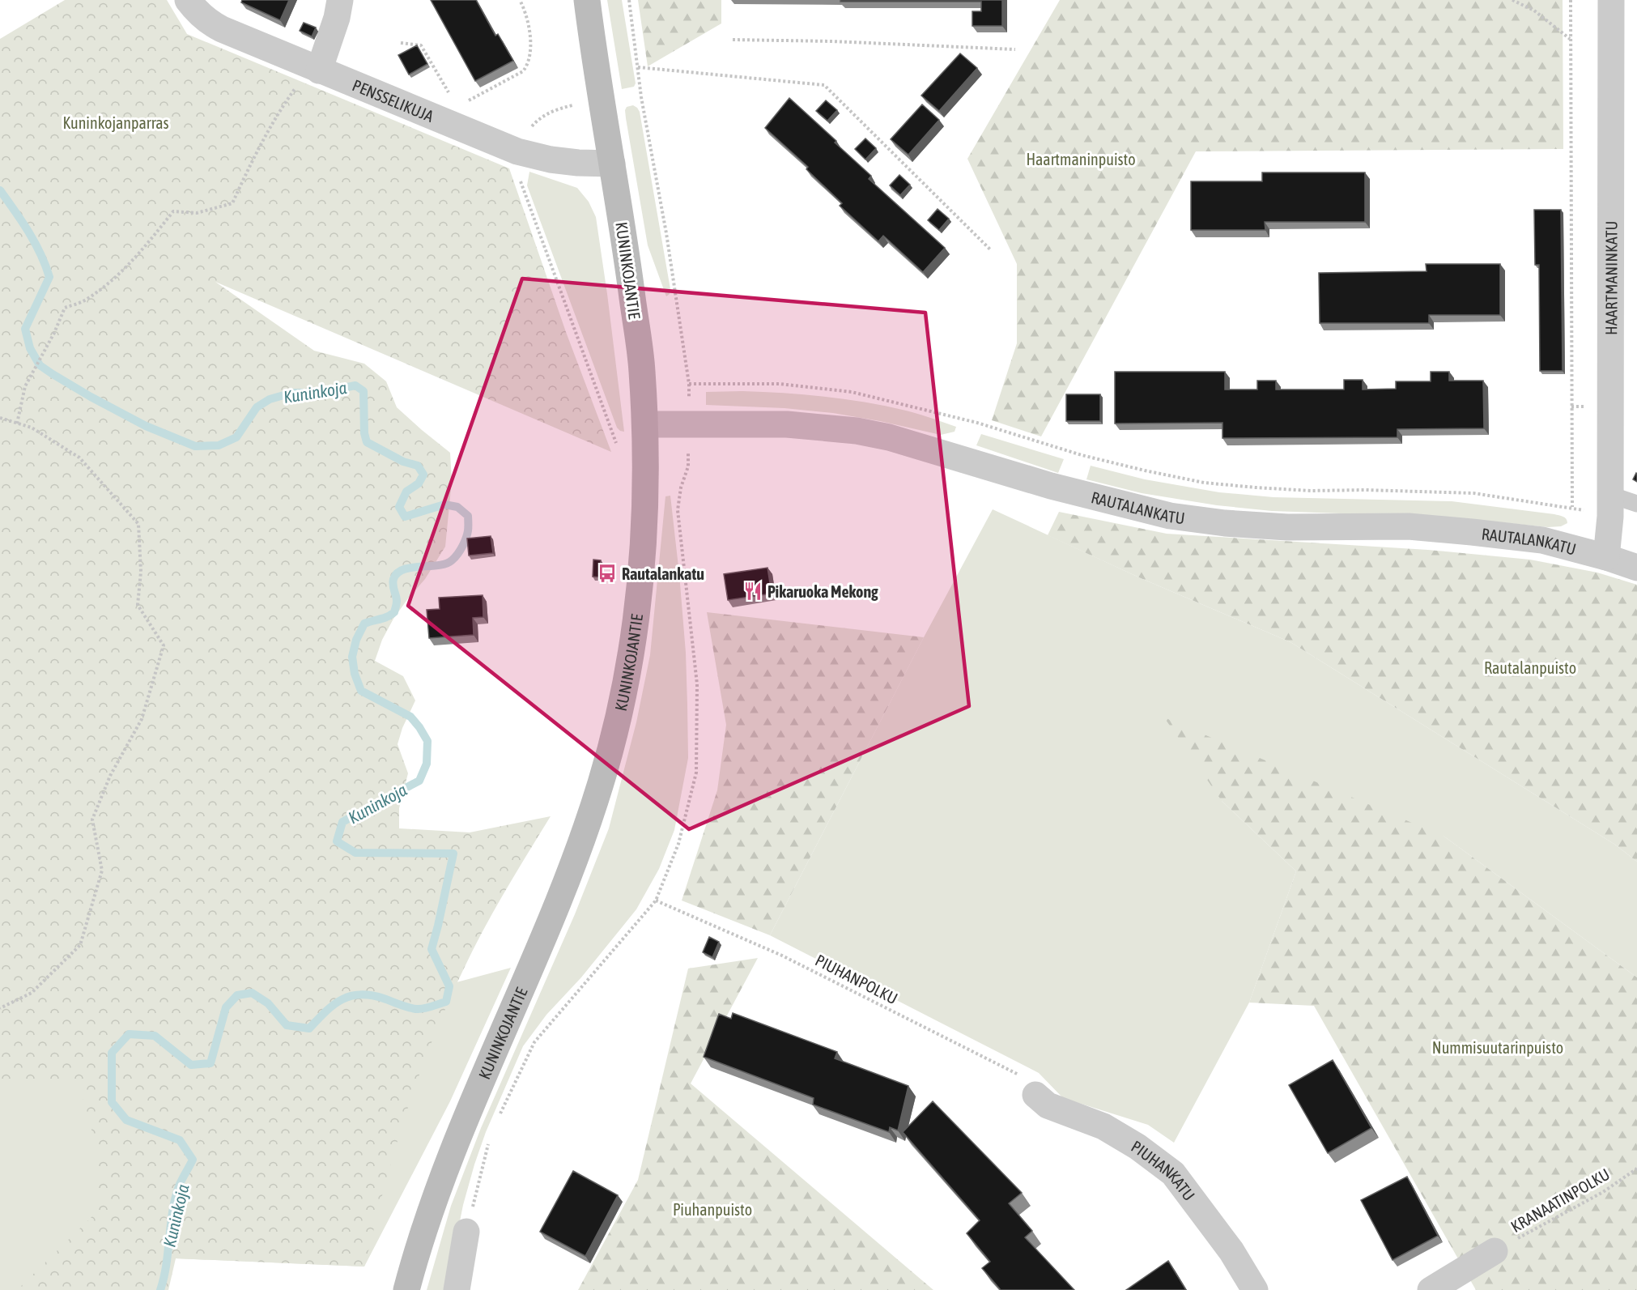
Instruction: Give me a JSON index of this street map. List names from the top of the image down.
{
  "streets": {
    "main road": ["KUNINKOJANTIE"],
    "street": [
      "PENSSELIKUJA",
      "HAARTMANINKATU",
      "RAUTALANKATU",
      "PIUHANKATU"
    ],
    "path": ["PIUHANPOLKU", "KRANAATINPOLKU"]
  },
  "crossings": [
    ["PENSSELIKUJA", "KUNINKOJANTIE"],
    ["KUNINKOJANTIE", "RAUTALANKATU"],
    ["HAARTMANINKATU", "RAUTALANKATU"],
    ["PIUHANPOLKU", "PIUHANKATU"]
  ],
  "water": ["Kuninkoja"],
  "parks": [
    "Kuninkojanparras",
    "Haartmaninpuisto",
    "Rautalanpuisto",
    "Nummisuutarinpuisto",
    "Piuhanpuisto"
  ],
  "places": {
    "bus stop": ["Rautalankatu"],
    "restaurant": ["Pikaruoka Mekong"]
  }
}
